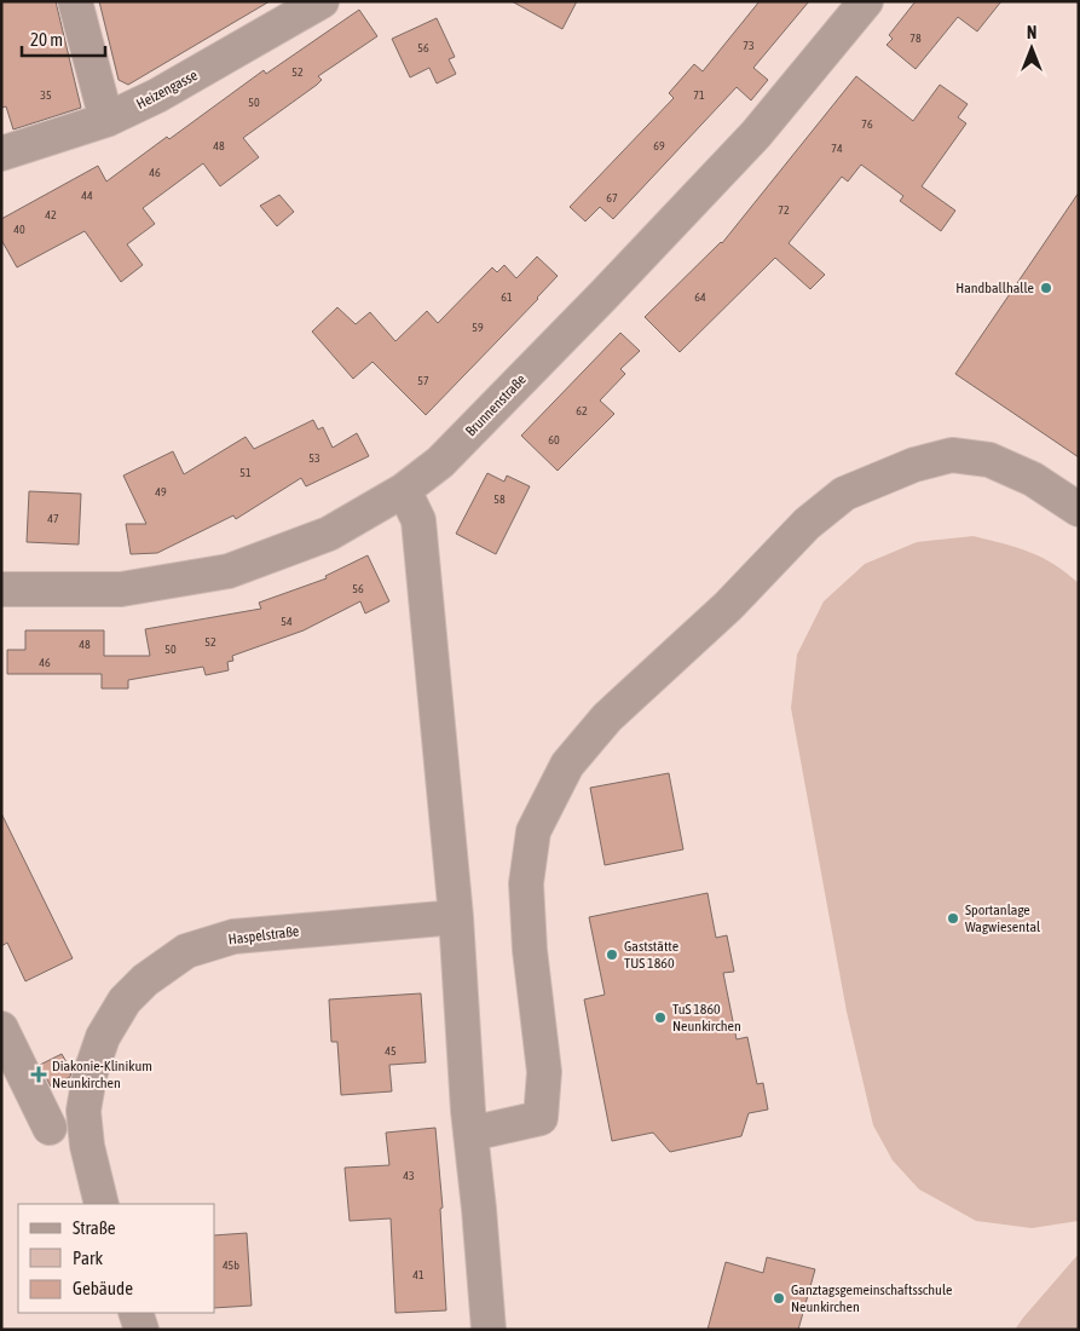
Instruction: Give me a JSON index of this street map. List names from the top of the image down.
{
  "streets": {
    "street": ["Heizengasse", "Brunnenstraße", "Haspelstraße"]
  },
  "places": {
    "other": [
      "Handballhalle",
      "Sportanlage Wagwiesental",
      "Gaststätte TUS 1860",
      "TuS 1860 Neunkirchen",
      "Ganztagsgemeinschaftsschule Neunkirchen"
    ],
    "health": ["Diakonie-Klinikum Neunkirchen"]
  },
  "house_numbers": [
    "78",
    "73",
    "56",
    "52",
    "35",
    "71",
    "50",
    "76",
    "48",
    "69",
    "74",
    "46",
    "44",
    "67",
    "72",
    "42",
    "40",
    "61",
    "64",
    "59",
    "57",
    "62",
    "60",
    "53",
    "51",
    "49",
    "58",
    "47",
    "56",
    "54",
    "52",
    "48",
    "50",
    "46",
    "45",
    "43",
    "45b",
    "41"
  ],
  "legend": ["Straße", "Park", "Gebäude"],
  "scale_bar": "20 m",
  "north": "top"
}
